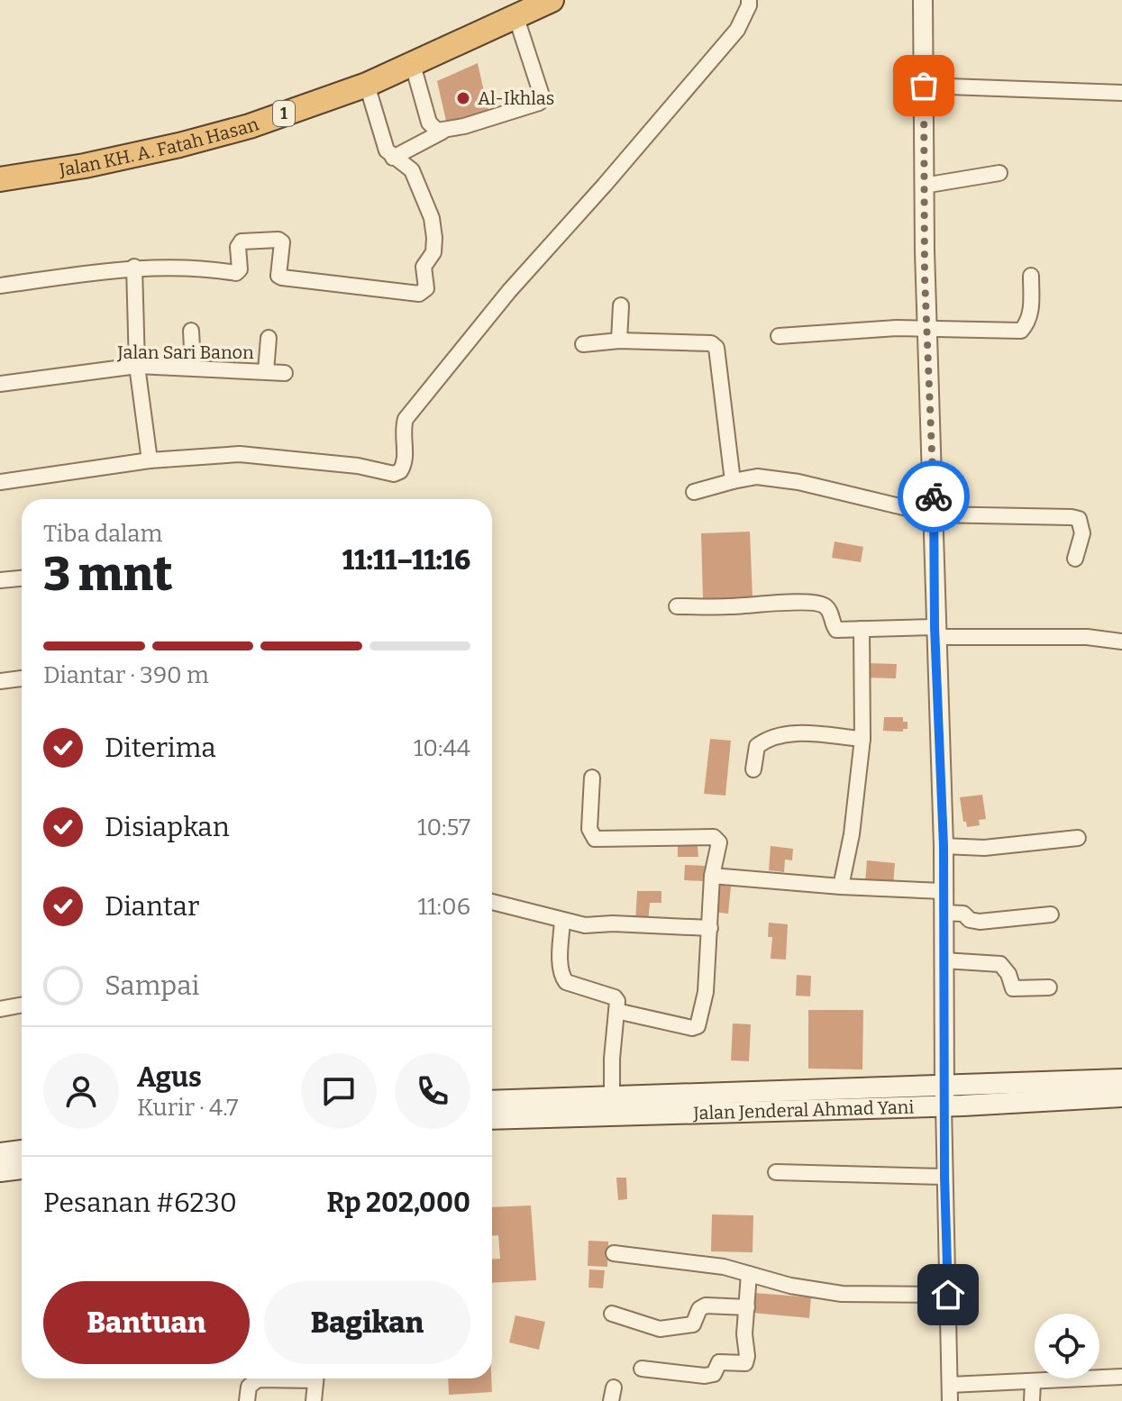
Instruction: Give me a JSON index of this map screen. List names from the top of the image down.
{
  "streets": {
    "highway": ["1", "Jalan KH. A. Fatah Hasan"],
    "main road": ["Jalan Jenderal Ahmad Yani"],
    "street": ["Jalan Sari Banon"]
  },
  "places": ["Al-Ikhlas"],
  "page": {
    "heading": ["3 mnt", "Tiba dalam", "11:11–11:16"],
    "panel": [
      "Agus",
      "Kurir · 4.7",
      "Pesanan #6230",
      "Rp 202,000"
    ],
    "bar": "Diantar · 390 m",
    "list": [
      ["Diterima", "10:44"],
      ["Disiapkan", "10:57"],
      ["Diantar", "11:06"],
      "Sampai"
    ],
    "buttons": ["Bantuan", "Bagikan"]
  }
}
